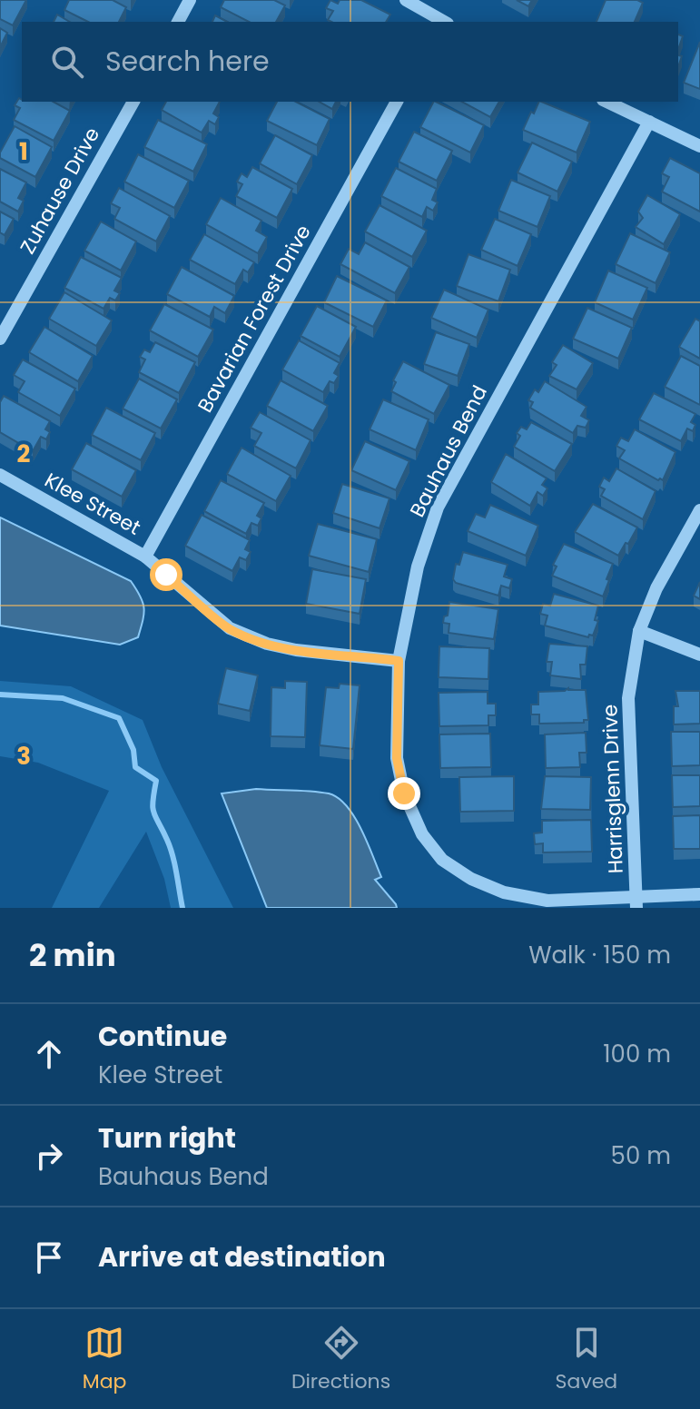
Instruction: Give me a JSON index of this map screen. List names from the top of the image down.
{
  "streets": {
    "street": [
      "Zuhause Drive",
      "Bavarian Forest Drive",
      "Bauhaus Bend",
      "Klee Street",
      "Harrisglenn Drive"
    ]
  },
  "crossings": [
    ["Bavarian Forest Drive", "Klee Street"],
    ["Bauhaus Bend", "Klee Street"],
    ["Bauhaus Bend", "Harrisglenn Drive"]
  ],
  "page": {
    "search": "Search here",
    "heading": ["2 min", "Walk · 150 m"],
    "list": [
      ["Continue", "Klee Street", "100 m"],
      ["Turn right", "Bauhaus Bend", "50 m"],
      "Arrive at destination"
    ],
    "nav": ["Map", "Directions", "Saved"]
  },
  "grid": {
    "rows": ["1", "2", "3"]
  }
}
